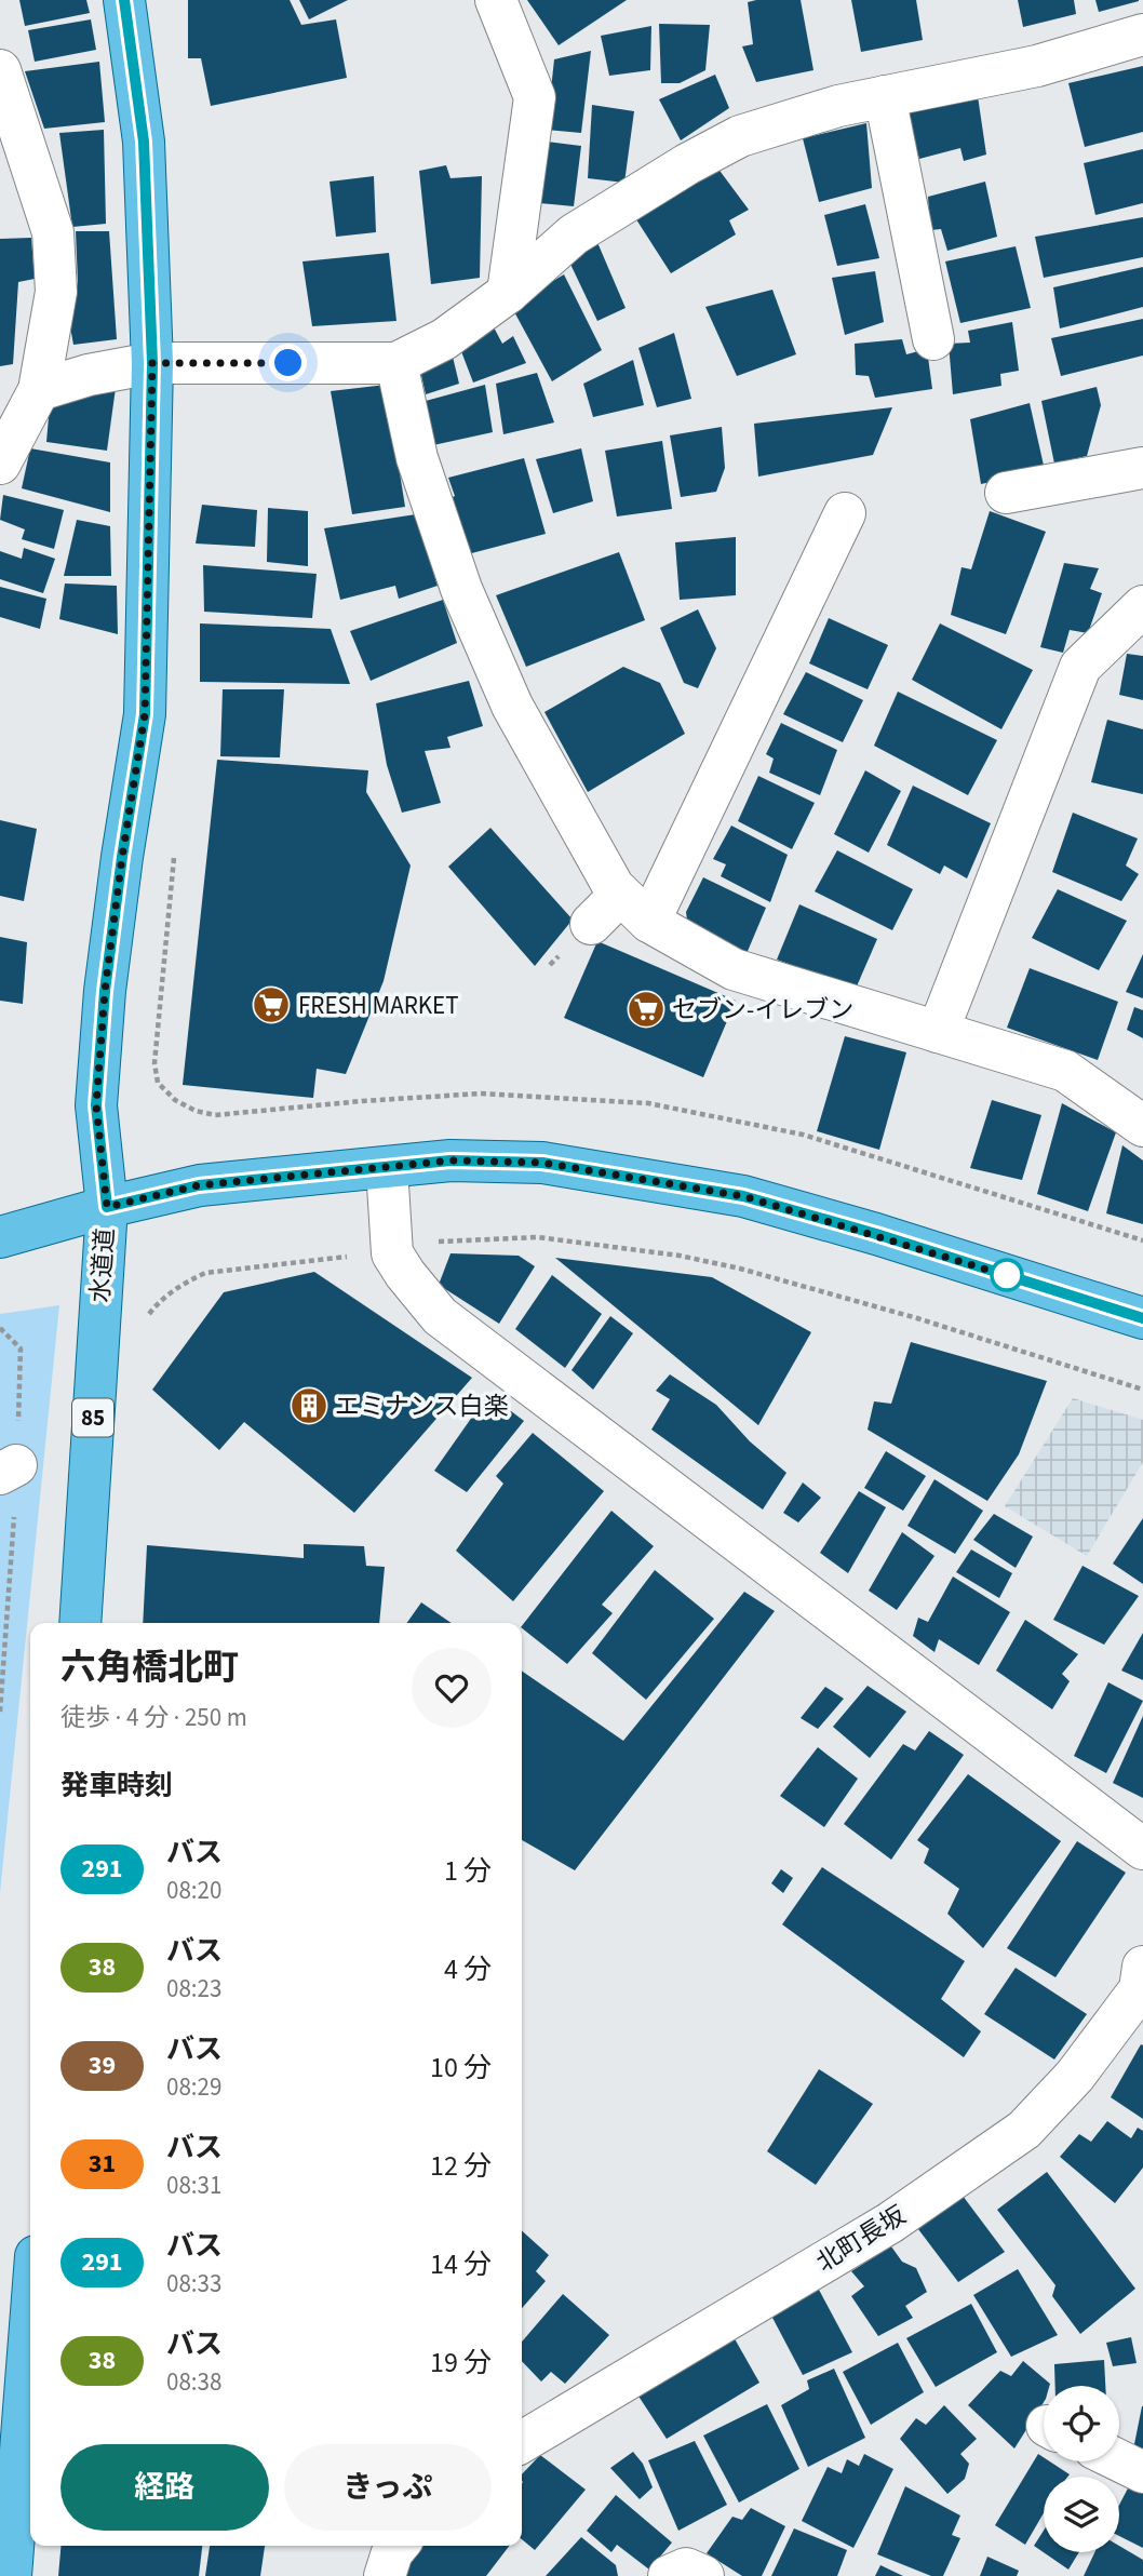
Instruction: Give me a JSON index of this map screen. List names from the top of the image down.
{
  "streets": {
    "main road": ["水道道", "85"],
    "street": ["北町長坂"]
  },
  "places": {
    "supermarket": ["FRESH MARKET", "セブン-イレブン"],
    "building": ["エミナンス白楽"]
  },
  "lines": ["bus line 291"],
  "page": {
    "heading": [
      ["六角橋北町", "徒歩 · 4 分 · 250 m"],
      "発車時刻"
    ],
    "list": [
      {
        "mark": "291",
        "name": "バス",
        "note": "08:20",
        "value": "1 分"
      },
      {
        "mark": "38",
        "name": "バス",
        "note": "08:23",
        "value": "4 分"
      },
      {
        "mark": "39",
        "name": "バス",
        "note": "08:29",
        "value": "10 分"
      },
      {
        "mark": "31",
        "name": "バス",
        "note": "08:31",
        "value": "12 分"
      },
      {
        "mark": "291",
        "name": "バス",
        "note": "08:33",
        "value": "14 分"
      },
      {
        "mark": "38",
        "name": "バス",
        "note": "08:38",
        "value": "19 分"
      }
    ],
    "buttons": ["経路", "きっぷ"]
  }
}
